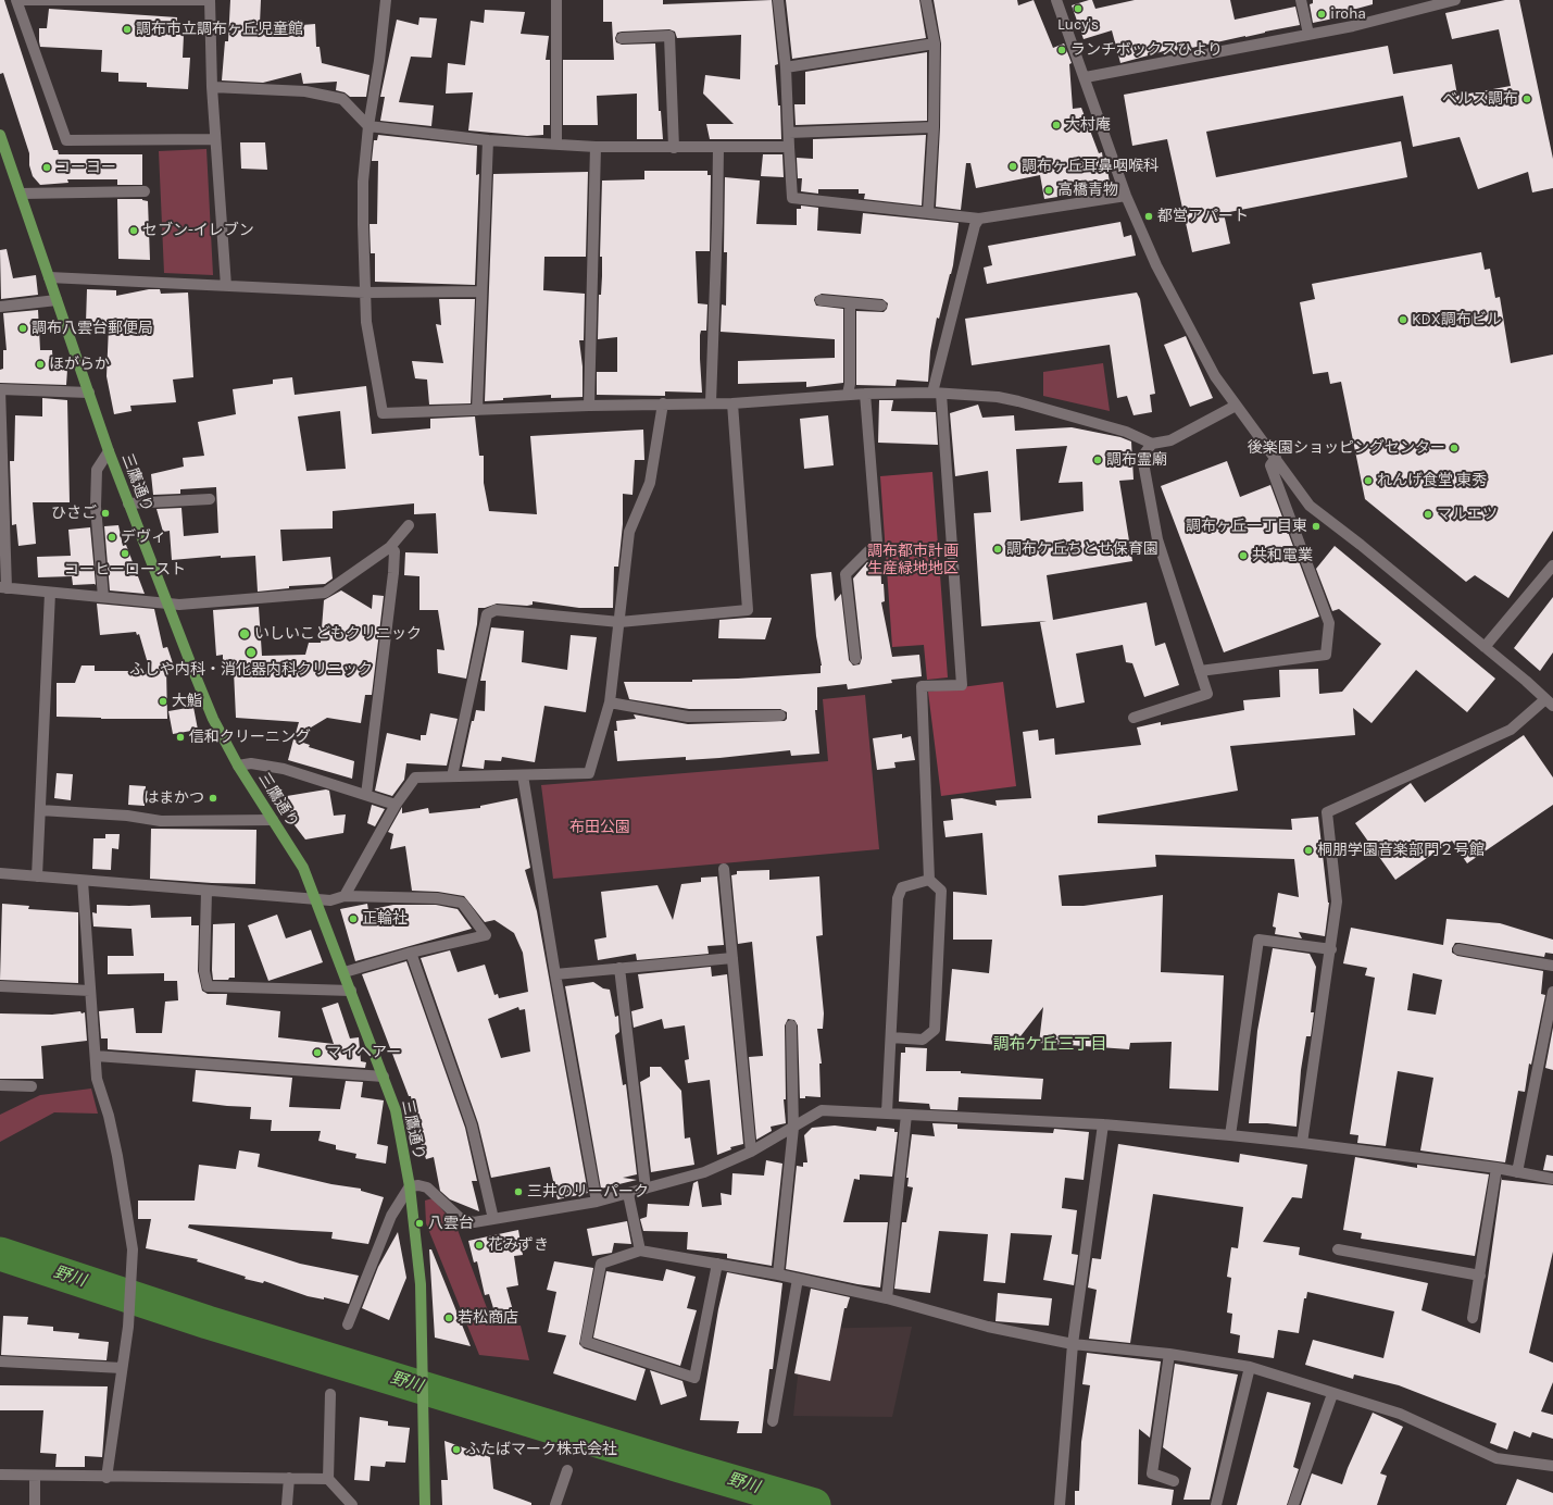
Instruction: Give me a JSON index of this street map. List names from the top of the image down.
{
  "streets": {
    "main road": ["三鷹通り"]
  },
  "districts": ["調布ケ丘三丁目"],
  "water": ["野川"],
  "parks": ["調布都市計画 生産緑地地区", "布田公園"],
  "places": [
    "Lucy's",
    "iroha",
    "調布市立調布ヶ丘児童館",
    "ランチボックスひより",
    "ベルス調布",
    "大村庵",
    "調布ヶ丘耳鼻咽喉科",
    "コーヨー",
    "高橋青物",
    "都営アパート",
    "セブン-イレブン",
    "KDX調布ビル",
    "調布八雲台郵便局",
    "ほがらか",
    "後楽園ショッピングセンター",
    "調布霊廟",
    "れんげ食堂 東秀",
    "ひさご",
    "マルエツ",
    "調布ヶ丘一丁目東",
    "デヴィ",
    "調布ケ丘ちとせ保育園",
    "コーヒーロースト",
    "共和電業",
    "いしいこどもクリニック",
    "ふしや内科・消化器内科クリニック",
    "大鮨",
    "信和クリーニング",
    "はまかつ",
    "桐朋学園音楽部門２号館",
    "正輪社",
    "マイヘアー",
    "三井のリーパーク",
    "八雲台",
    "花みずき",
    "若松商店",
    "ふたばマーク株式会社"
  ]
}
